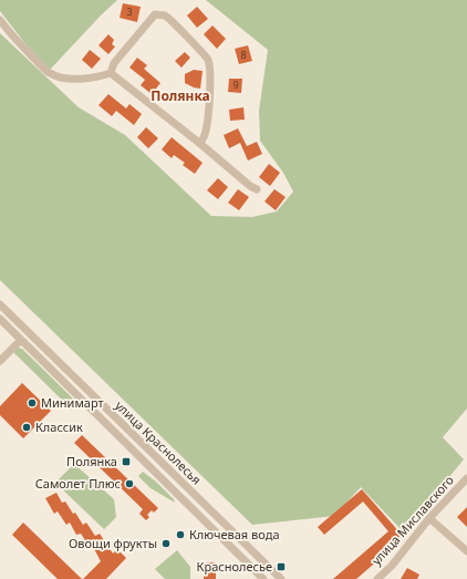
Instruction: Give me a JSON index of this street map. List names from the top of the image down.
{
  "streets": {
    "street": ["улица Краснолесья", "улица Миславского"]
  },
  "districts": ["Полянка"],
  "places": {
    "other": [
      "Минимарт",
      "Классик",
      "Самолет Плюс",
      "Ключевая вода",
      "Овощи фрукты"
    ],
    "transit": ["Полянка", "Краснолесье"]
  },
  "house_numbers": ["3", "8", "9"]
}
